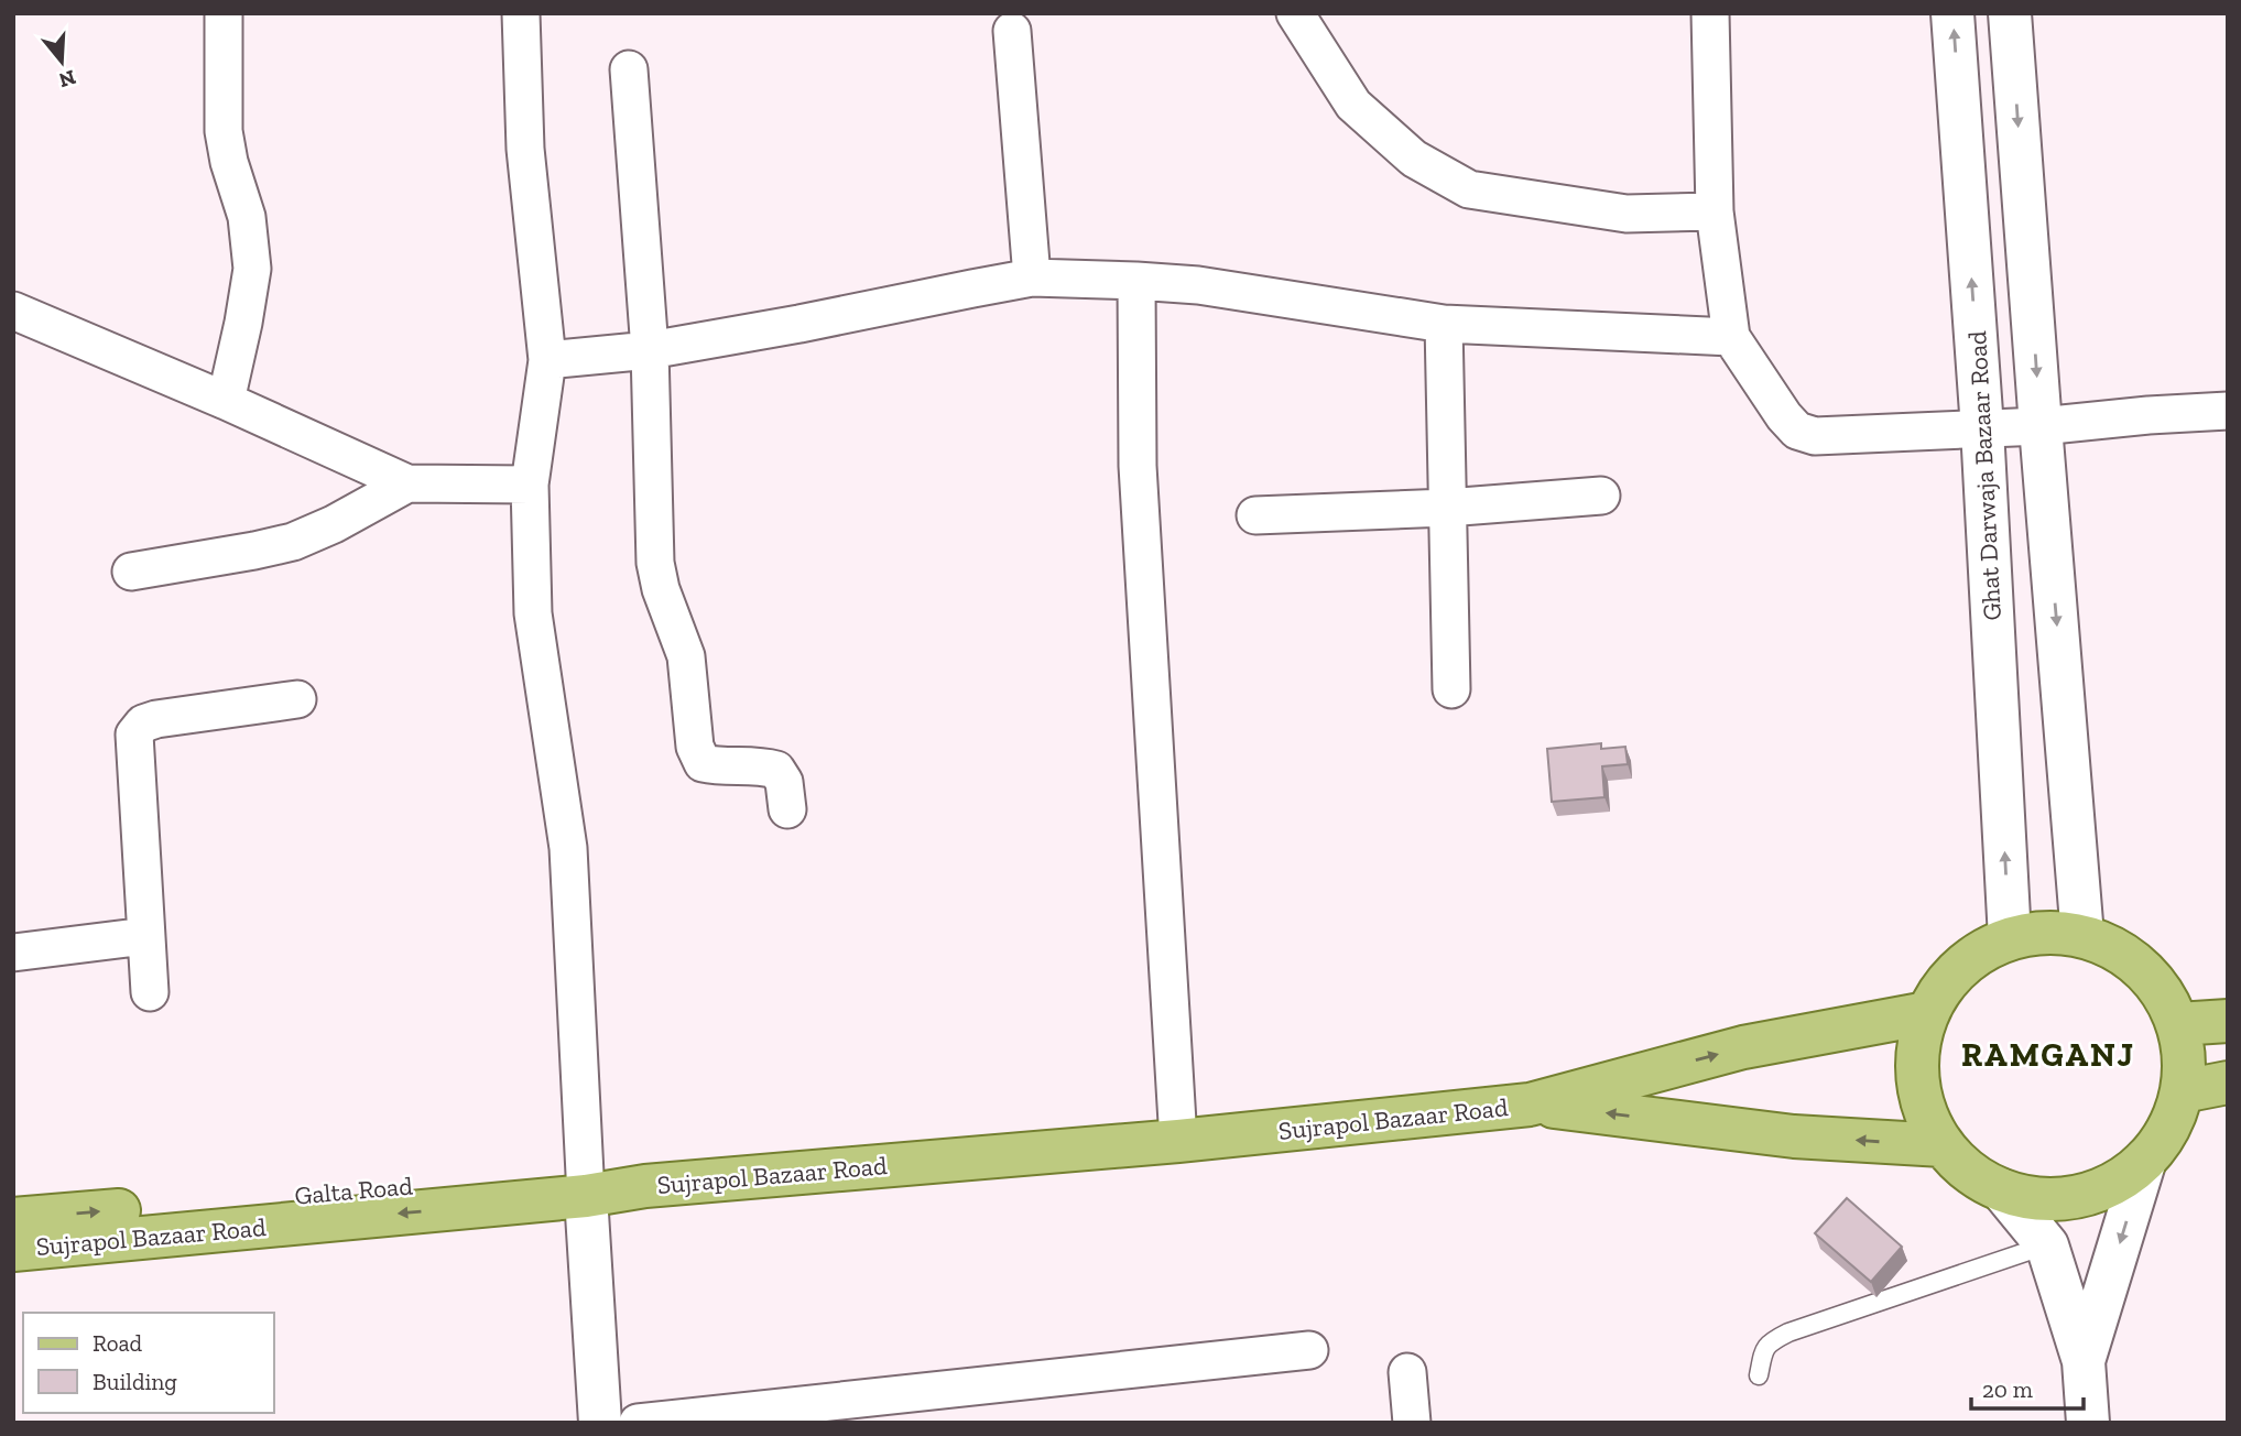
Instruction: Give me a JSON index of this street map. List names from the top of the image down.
{
  "streets": {
    "main road": ["Sujrapol Bazaar Road", "Galta Road"],
    "street": ["Ghat Darwaja Bazaar Road"]
  },
  "crossings": [
    ["Ghat Darwaja Bazaar Road", "Sujrapol Bazaar Road"],
    ["Sujrapol Bazaar Road", "Galta Road"]
  ],
  "one_way": ["Galta Road"],
  "districts": ["RAMGANJ"],
  "legend": ["Road", "Building"],
  "scale_bar": "20 m",
  "north": "bottom"
}
